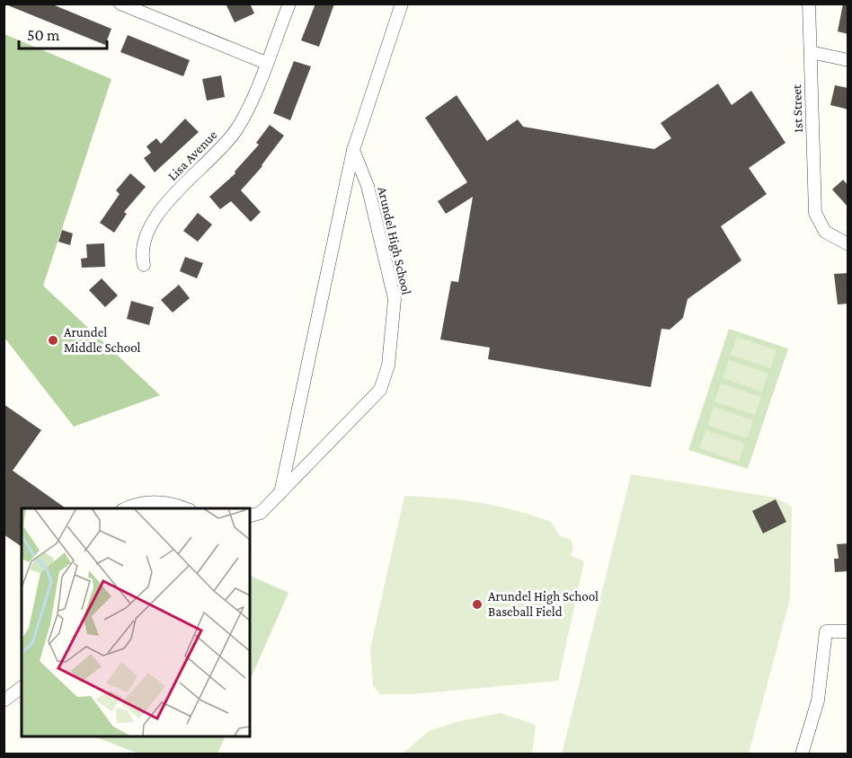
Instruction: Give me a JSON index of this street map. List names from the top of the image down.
{
  "streets": {
    "street": ["1st Street", "Lisa Avenue", "Arundel High School"]
  },
  "places": ["Arundel Middle School", "Arundel High School Baseball Field"],
  "scale_bar": "50 m"
}
